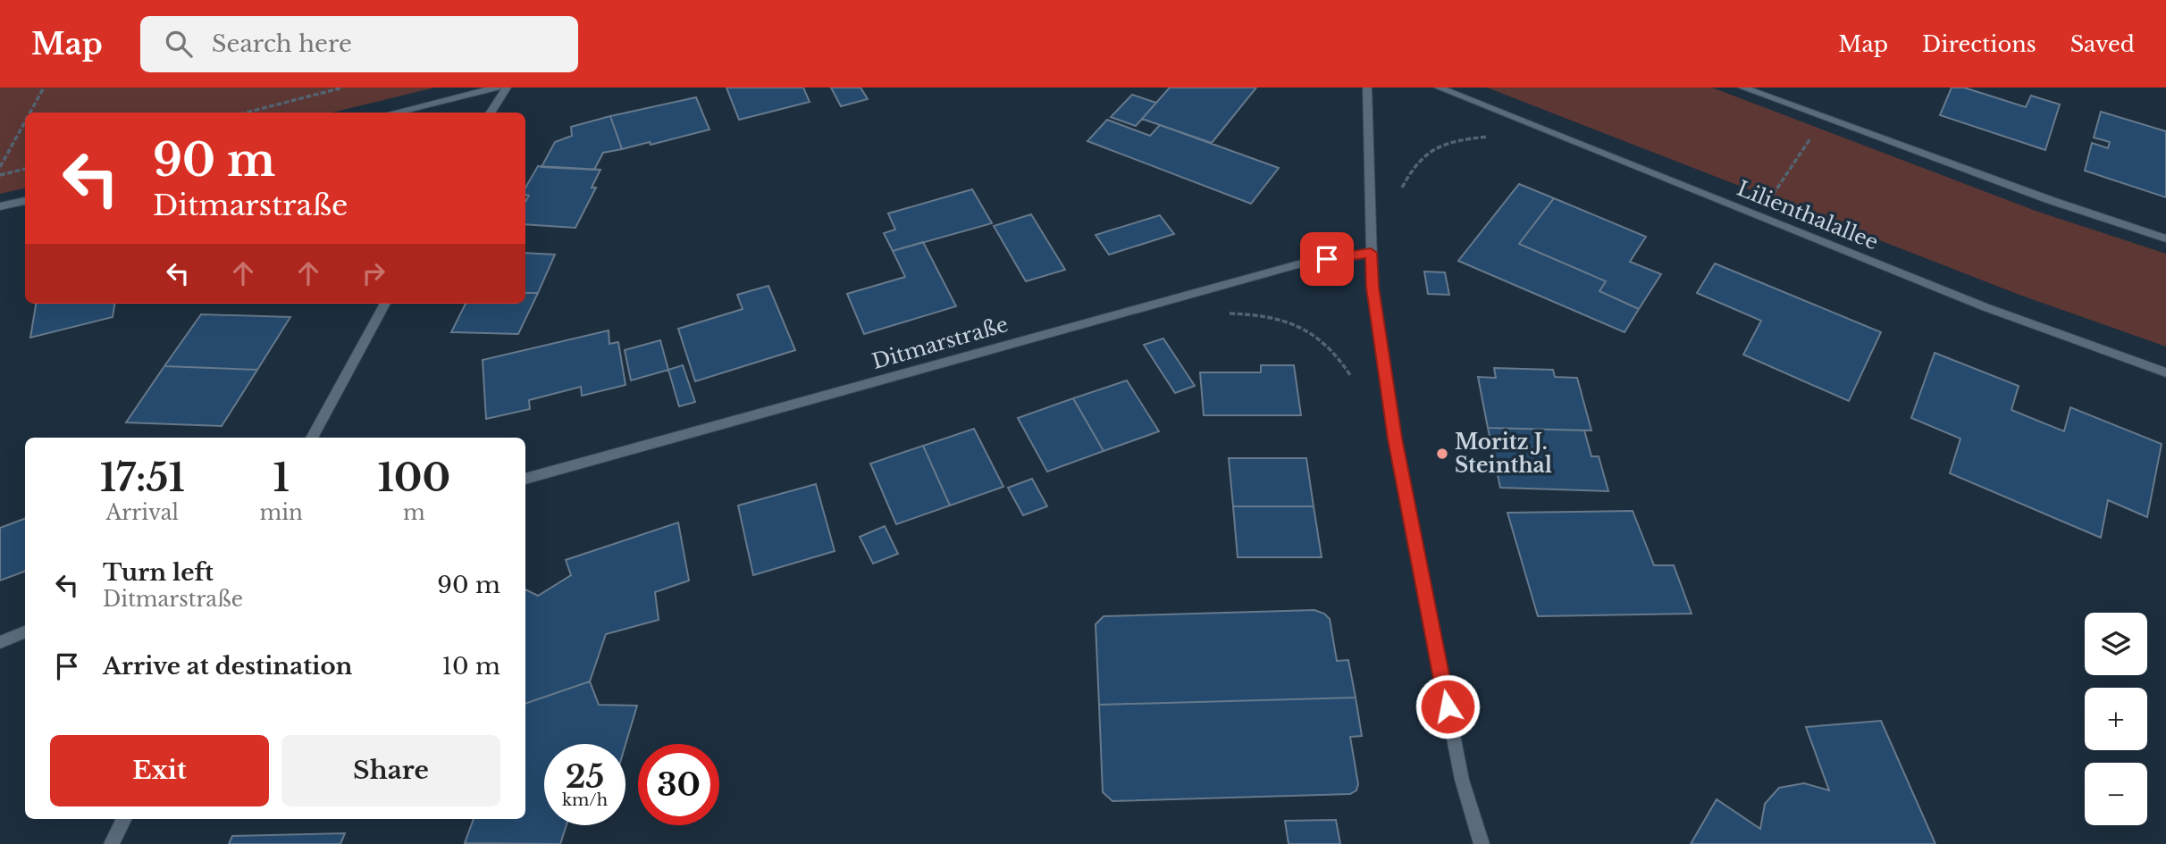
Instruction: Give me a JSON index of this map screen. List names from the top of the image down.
{
  "streets": {
    "street": ["Lilienthalallee", "Ditmarstraße"]
  },
  "places": ["Moritz J. Steinthal"],
  "page": {
    "header": "Map",
    "search": "Search here",
    "nav": ["Map", "Directions", "Saved"],
    "turn": ["90 m", "Ditmarstraße"],
    "eta": [
      "17:51",
      "Arrival",
      "1",
      "min",
      "100",
      "m"
    ],
    "list": [
      {
        "name": "Turn left",
        "note": "Ditmarstraße",
        "value": "90 m"
      },
      {
        "name": "Arrive at destination",
        "value": "10 m"
      }
    ],
    "map_buttons": ["+", "−"],
    "buttons": ["Exit", "Share"],
    "speed": "25 km/h",
    "limit": "30"
  }
}
